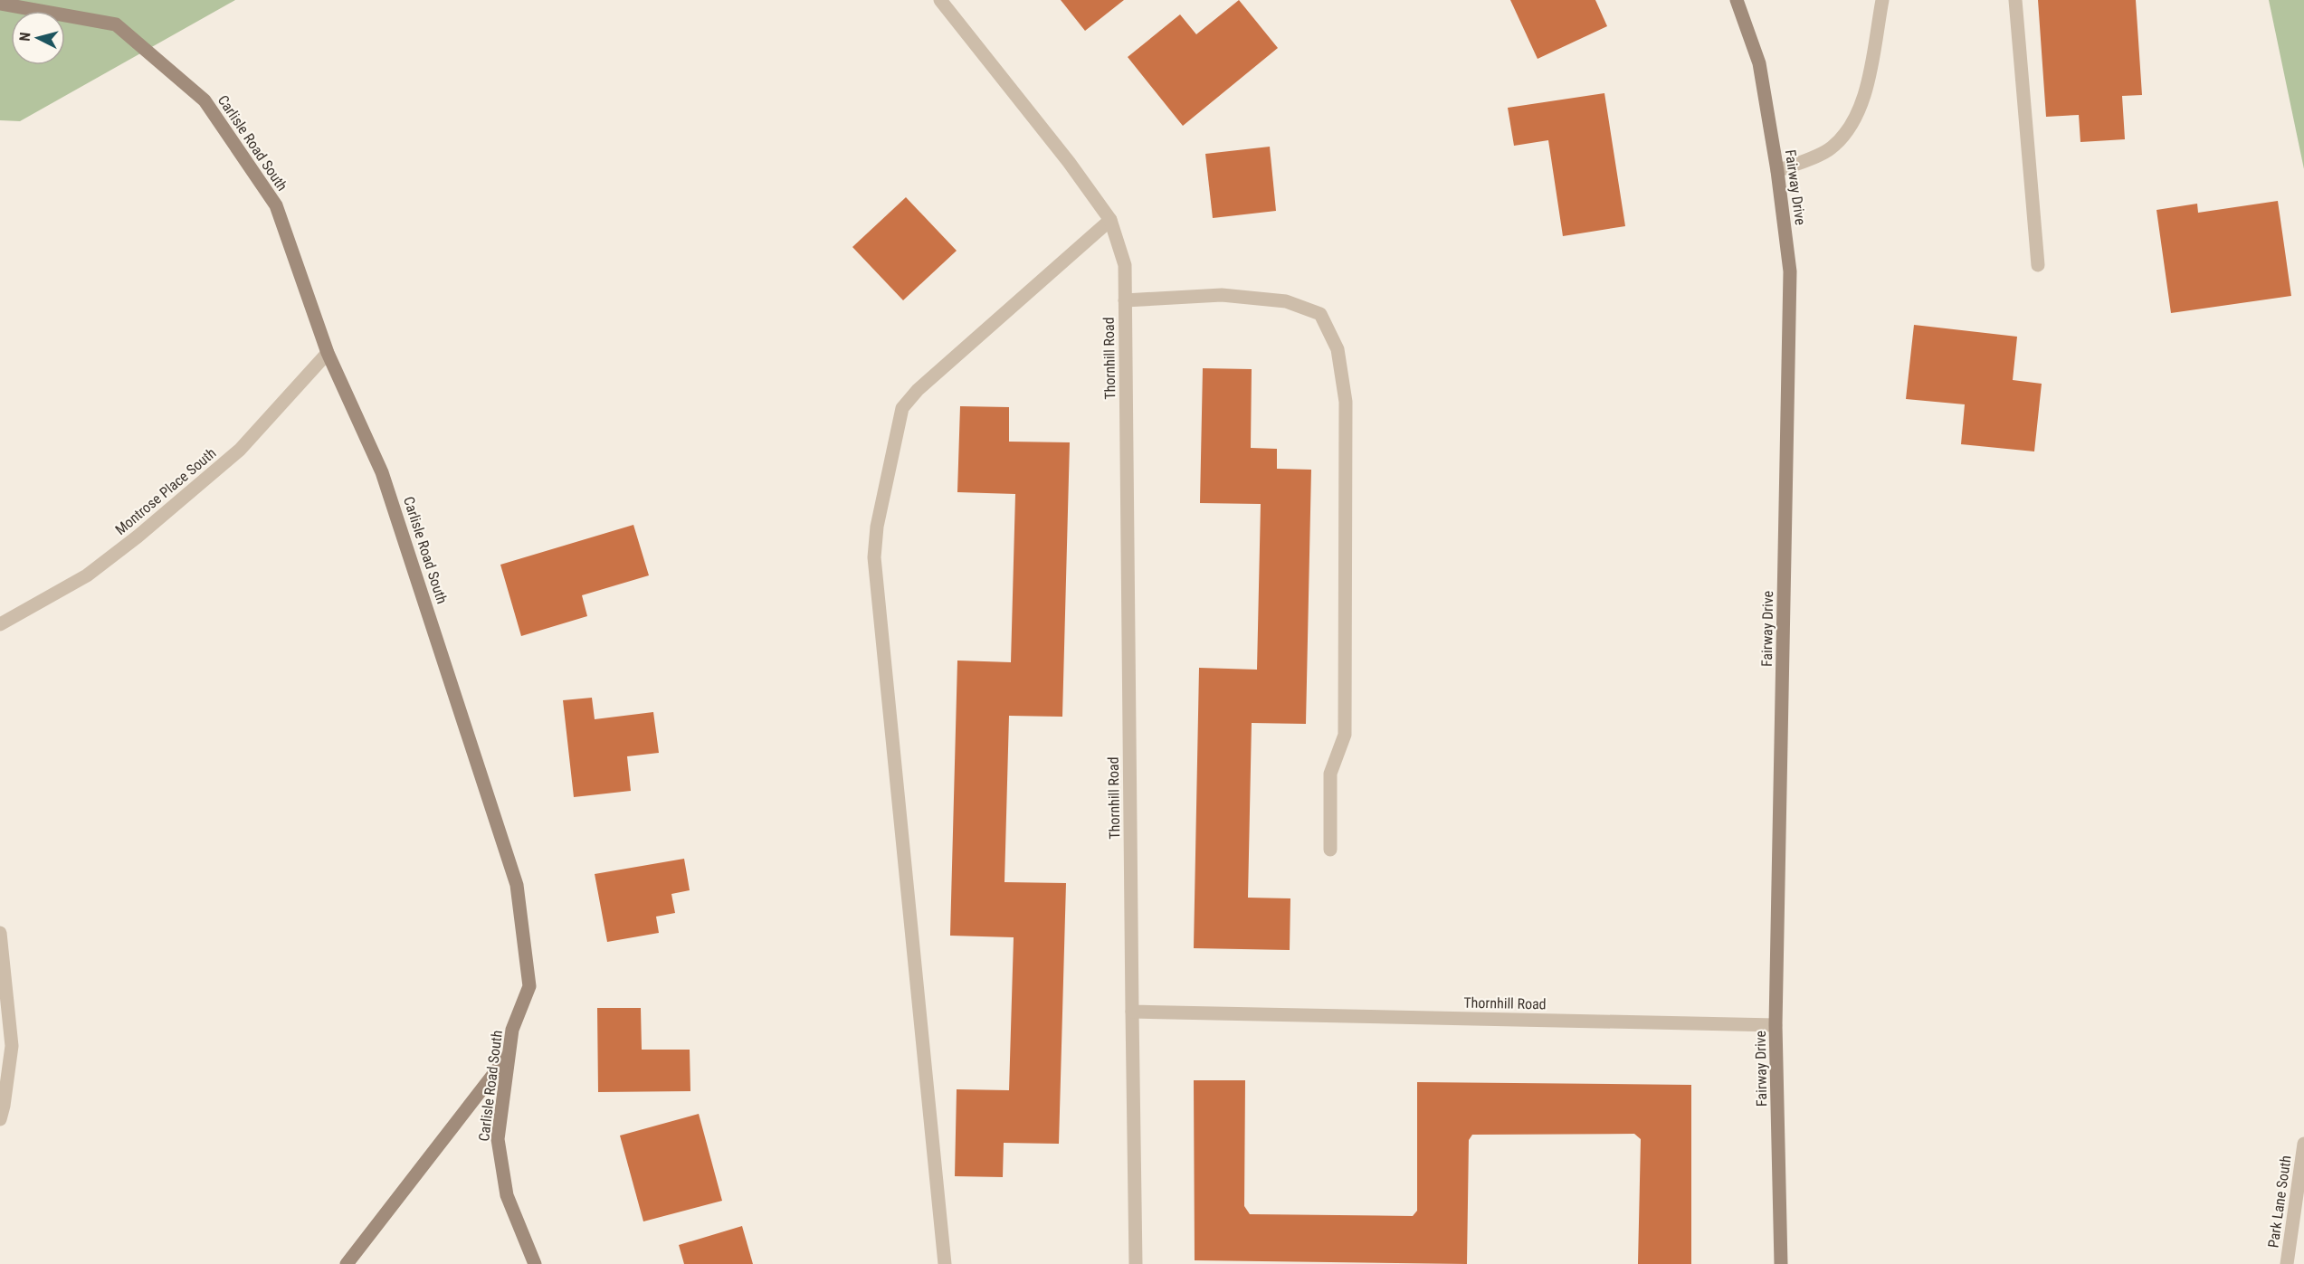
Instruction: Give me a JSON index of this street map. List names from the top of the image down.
{
  "streets": {
    "street": [
      "Carlisle Road South",
      "Fairway Drive",
      "Thornhill Road",
      "Montrose Place South",
      "Park Lane South"
    ]
  },
  "crossings": [
    ["Carlisle Road South", "Montrose Place South"],
    ["Fairway Drive", "Thornhill Road"]
  ],
  "north": "left"
}
